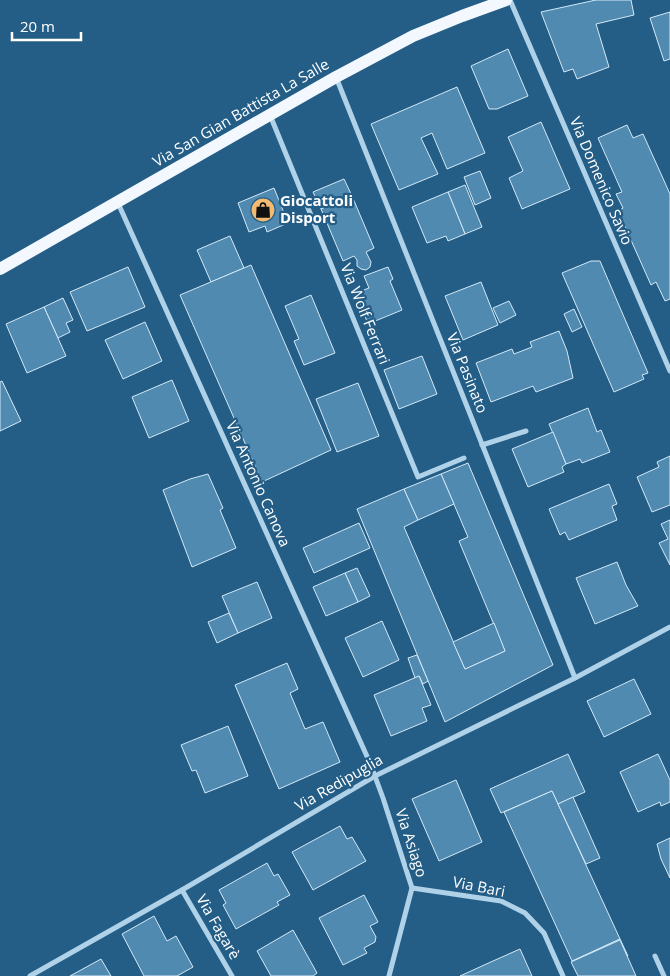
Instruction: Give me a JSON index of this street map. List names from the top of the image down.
{
  "streets": {
    "main road": ["Via San Gian Battista La Salle"],
    "street": [
      "Via Domenico Savio",
      "Via Wolf Ferrari",
      "Via Pasinato",
      "Via Antonio Canova",
      "Via Redipuglia",
      "Via Asiago",
      "Via Bari",
      "Via Fagarè"
    ]
  },
  "crossings": [
    ["Via San Gian Battista La Salle", "Via Domenico Savio"],
    ["Via San Gian Battista La Salle", "Via Wolf Ferrari"],
    ["Via San Gian Battista La Salle", "Via Pasinato"],
    ["Via San Gian Battista La Salle", "Via Antonio Canova"],
    ["Via Pasinato", "Via Redipuglia"],
    ["Via Antonio Canova", "Via Redipuglia"],
    ["Via Antonio Canova", "Via Asiago"],
    ["Via Redipuglia", "Via Asiago"],
    ["Via Redipuglia", "Via Fagarè"],
    ["Via Asiago", "Via Bari"]
  ],
  "places": {
    "shop": ["Giocattoli Disport"]
  },
  "scale_bar": "20 m"
}
